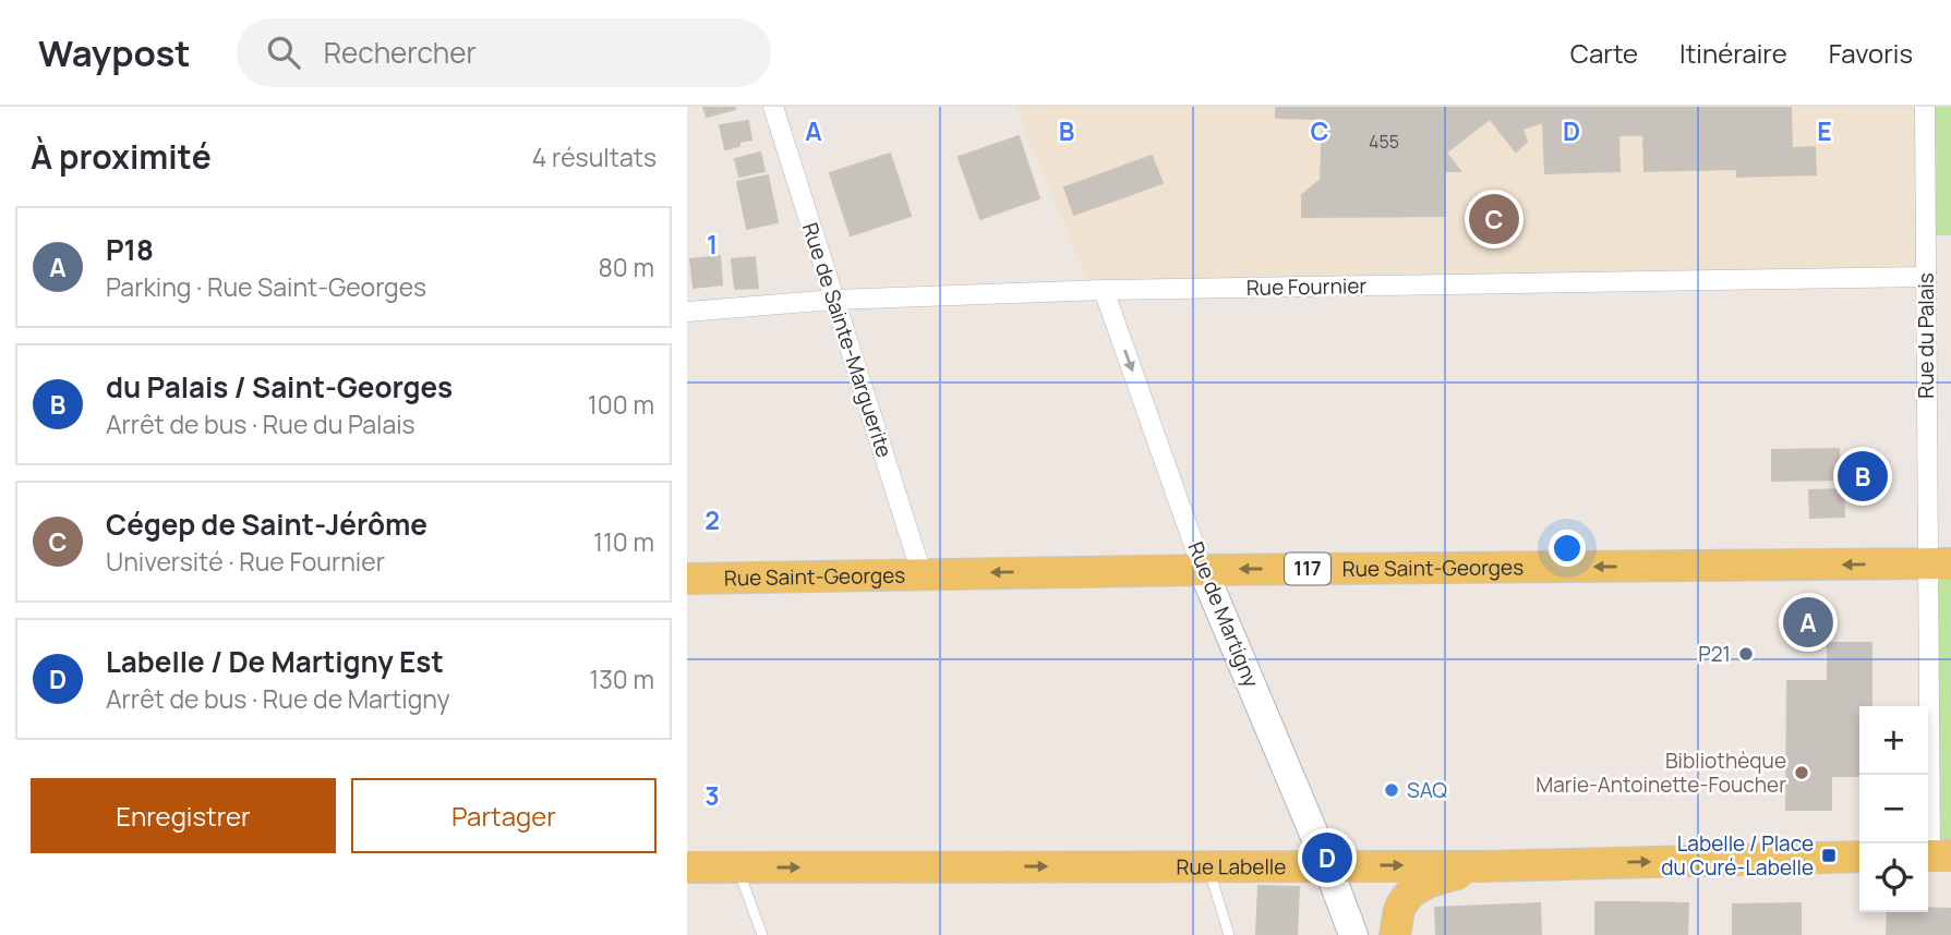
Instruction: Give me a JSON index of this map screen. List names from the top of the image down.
{
  "streets": {
    "main road": [
      "Rue Saint-Georges",
      "117",
      "Rue de Martigny",
      "Rue Labelle"
    ],
    "street": ["Rue Fournier", "Rue du Palais", "Rue de Sainte-Marguerite"]
  },
  "crossings": [
    ["Rue Fournier", "Rue du Palais"],
    ["Rue Fournier", "Rue de Sainte-Marguerite"],
    ["Rue Fournier", "Rue de Martigny"],
    ["Rue du Palais", "Rue Saint-Georges"],
    ["Rue de Sainte-Marguerite", "Rue Saint-Georges"],
    ["Rue Saint-Georges", "Rue de Martigny"],
    ["Rue de Martigny", "Rue Labelle"]
  ],
  "one_way": ["Rue Saint-Georges", "Rue de Martigny", "Rue Labelle"],
  "places": {
    "other": ["P21", "Bibliothèque Marie-Antoinette-Foucher", "SAQ"],
    "transit": ["Labelle / Place du Curé-Labelle"]
  },
  "house_numbers": ["455"],
  "page": {
    "header": "Waypost",
    "search": "Rechercher",
    "nav": ["Carte", "Itinéraire", "Favoris"],
    "heading": ["À proximité", "4 résultats"],
    "pins": [
      "C",
      "B",
      "A",
      "D"
    ],
    "list": [
      {
        "mark": "A",
        "name": "P18",
        "note": "Parking · Rue Saint-Georges",
        "value": "80 m"
      },
      {
        "mark": "B",
        "name": "du Palais / Saint-Georges",
        "note": "Arrêt de bus · Rue du Palais",
        "value": "100 m"
      },
      {
        "mark": "C",
        "name": "Cégep de Saint-Jérôme",
        "note": "Université · Rue Fournier",
        "value": "110 m"
      },
      {
        "mark": "D",
        "name": "Labelle / De Martigny Est",
        "note": "Arrêt de bus · Rue de Martigny",
        "value": "130 m"
      }
    ],
    "map_buttons": ["+", "−"],
    "buttons": ["Enregistrer", "Partager"]
  },
  "grid": {
    "columns": [
      "A",
      "B",
      "C",
      "D",
      "E"
    ],
    "rows": ["1", "2", "3"]
  }
}
